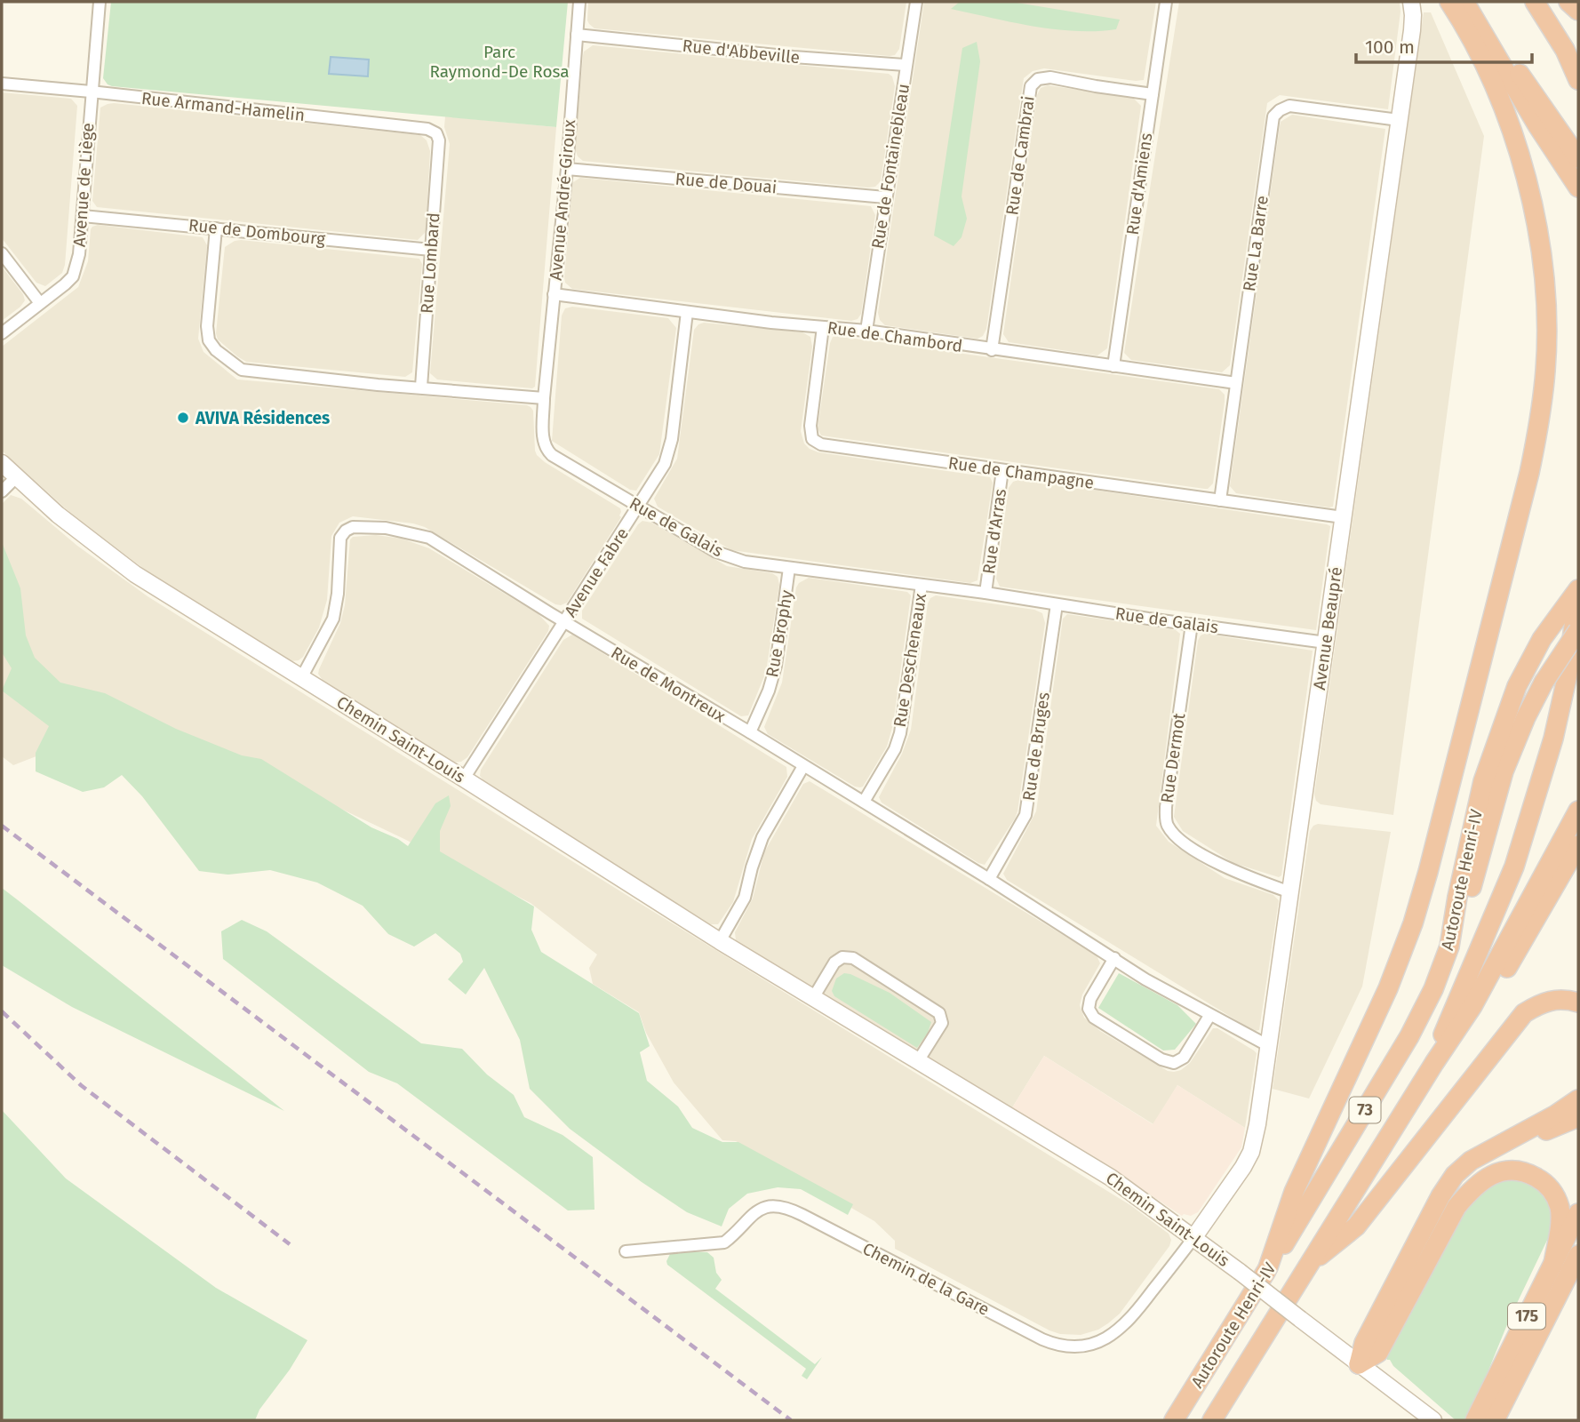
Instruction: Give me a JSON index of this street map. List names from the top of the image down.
{
  "streets": {
    "highway": ["Autoroute Henri-IV", "73", "175"],
    "street": [
      "Rue d'Abbeville",
      "Rue Armand-Hamelin",
      "Rue de Cambrai",
      "Rue de Fontainebleau",
      "Rue de Douai",
      "Rue d'Amiens",
      "Avenue de Liège",
      "Avenue André-Giroux",
      "Rue de Dombourg",
      "Rue La Barre",
      "Rue Lombard",
      "Rue de Chambord",
      "Rue de Champagne",
      "Rue de Galais",
      "Rue d'Arras",
      "Avenue Fabre",
      "Avenue Beaupré",
      "Rue Brophy",
      "Rue Descheneaux",
      "Rue de Montreux",
      "Chemin Saint-Louis",
      "Rue de Bruges",
      "Rue Dermot",
      "Chemin de la Gare"
    ]
  },
  "crossings": [
    ["Rue d'Abbeville", "Rue de Fontainebleau"],
    ["Rue d'Abbeville", "Avenue André-Giroux"],
    ["Rue Armand-Hamelin", "Avenue de Liège"],
    ["Rue Armand-Hamelin", "Rue Lombard"],
    ["Rue de Cambrai", "Rue d'Amiens"],
    ["Rue de Cambrai", "Rue de Chambord"],
    ["Rue de Fontainebleau", "Rue de Douai"],
    ["Rue de Fontainebleau", "Rue de Chambord"],
    ["Rue de Douai", "Avenue André-Giroux"],
    ["Rue d'Amiens", "Rue de Chambord"],
    ["Avenue de Liège", "Rue de Dombourg"],
    ["Avenue André-Giroux", "Rue de Chambord"],
    ["Avenue André-Giroux", "Rue de Galais"],
    ["Rue de Dombourg", "Rue Lombard"],
    ["Rue La Barre", "Rue de Chambord"],
    ["Rue La Barre", "Rue de Champagne"],
    ["Rue La Barre", "Avenue Beaupré"],
    ["Rue de Chambord", "Rue de Champagne"],
    ["Rue de Chambord", "Avenue Fabre"],
    ["Rue de Champagne", "Rue d'Arras"],
    ["Rue de Champagne", "Avenue Beaupré"],
    ["Rue de Galais", "Rue d'Arras"],
    ["Rue de Galais", "Avenue Fabre"],
    ["Rue de Galais", "Avenue Beaupré"],
    ["Rue de Galais", "Rue Brophy"],
    ["Rue de Galais", "Rue Descheneaux"],
    ["Rue de Galais", "Rue de Bruges"],
    ["Rue de Galais", "Rue Dermot"],
    ["Avenue Fabre", "Rue de Montreux"],
    ["Avenue Fabre", "Chemin Saint-Louis"],
    ["Avenue Beaupré", "Rue de Montreux"],
    ["Avenue Beaupré", "Chemin Saint-Louis"],
    ["Avenue Beaupré", "Rue Dermot"],
    ["Avenue Beaupré", "Chemin de la Gare"],
    ["Rue Brophy", "Rue de Montreux"],
    ["Rue Descheneaux", "Rue de Montreux"],
    ["Rue de Montreux", "Chemin Saint-Louis"],
    ["Rue de Montreux", "Rue de Bruges"],
    ["Chemin Saint-Louis", "Chemin de la Gare"]
  ],
  "parks": ["Parc Raymond-De Rosa"],
  "places": ["AVIVA Résidences"],
  "scale_bar": "100 m"
}
